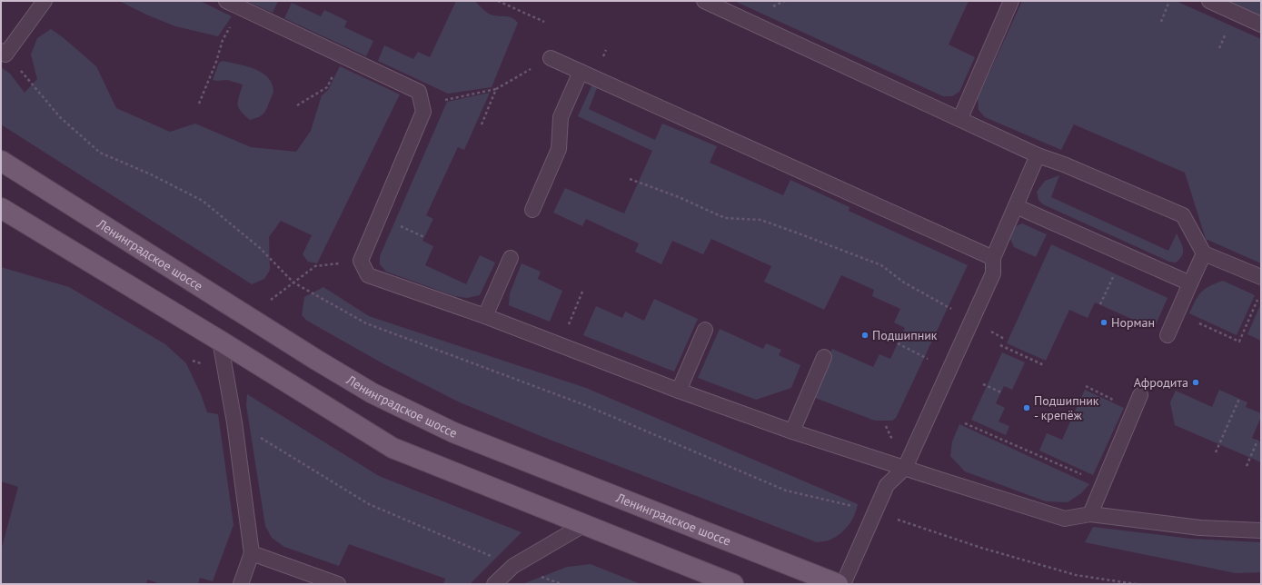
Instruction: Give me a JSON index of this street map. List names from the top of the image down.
{
  "streets": {
    "main road": ["Ленинградское шоссе"]
  },
  "places": [
    "Норман",
    "Подшипник",
    "Афродита",
    "Подшипник - крепёж"
  ]
}
